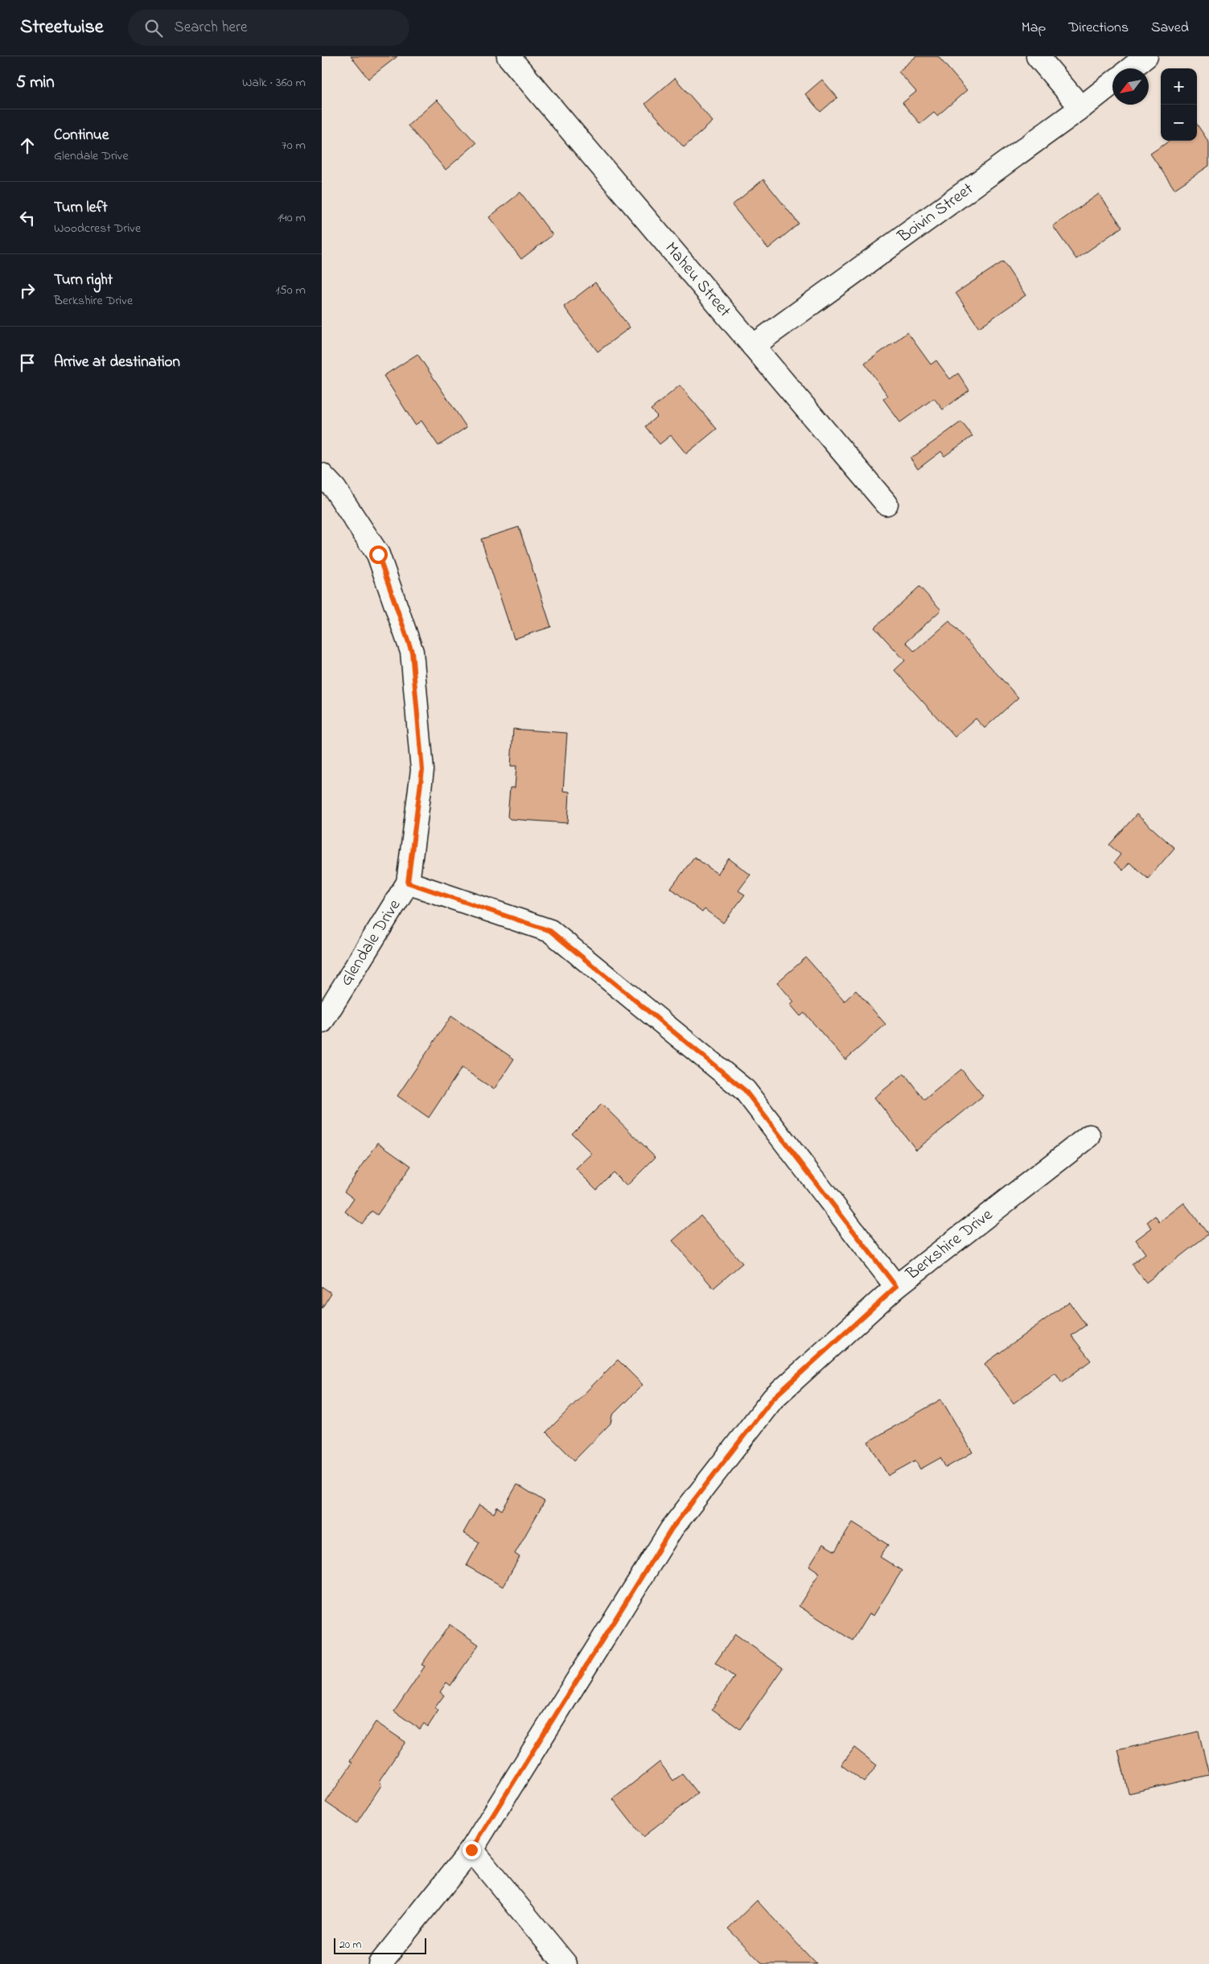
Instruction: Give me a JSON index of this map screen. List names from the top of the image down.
{
  "streets": {
    "street": [
      "Boivin Street",
      "Maheu Street",
      "Glendale Drive",
      "Berkshire Drive"
    ]
  },
  "crossings": [
    ["Boivin Street", "Maheu Street"]
  ],
  "scale_bar": "20 m",
  "north": "bottom left",
  "page": {
    "header": "Streetwise",
    "search": "Search here",
    "nav": ["Map", "Directions", "Saved"],
    "heading": ["5 min", "Walk · 360 m"],
    "map_buttons": ["+", "−"],
    "list": [
      ["Continue", "Glendale Drive", "70 m"],
      ["Turn left", "Woodcrest Drive", "140 m"],
      ["Turn right", "Berkshire Drive", "150 m"],
      "Arrive at destination"
    ],
    "scale": "20 m"
  }
}
